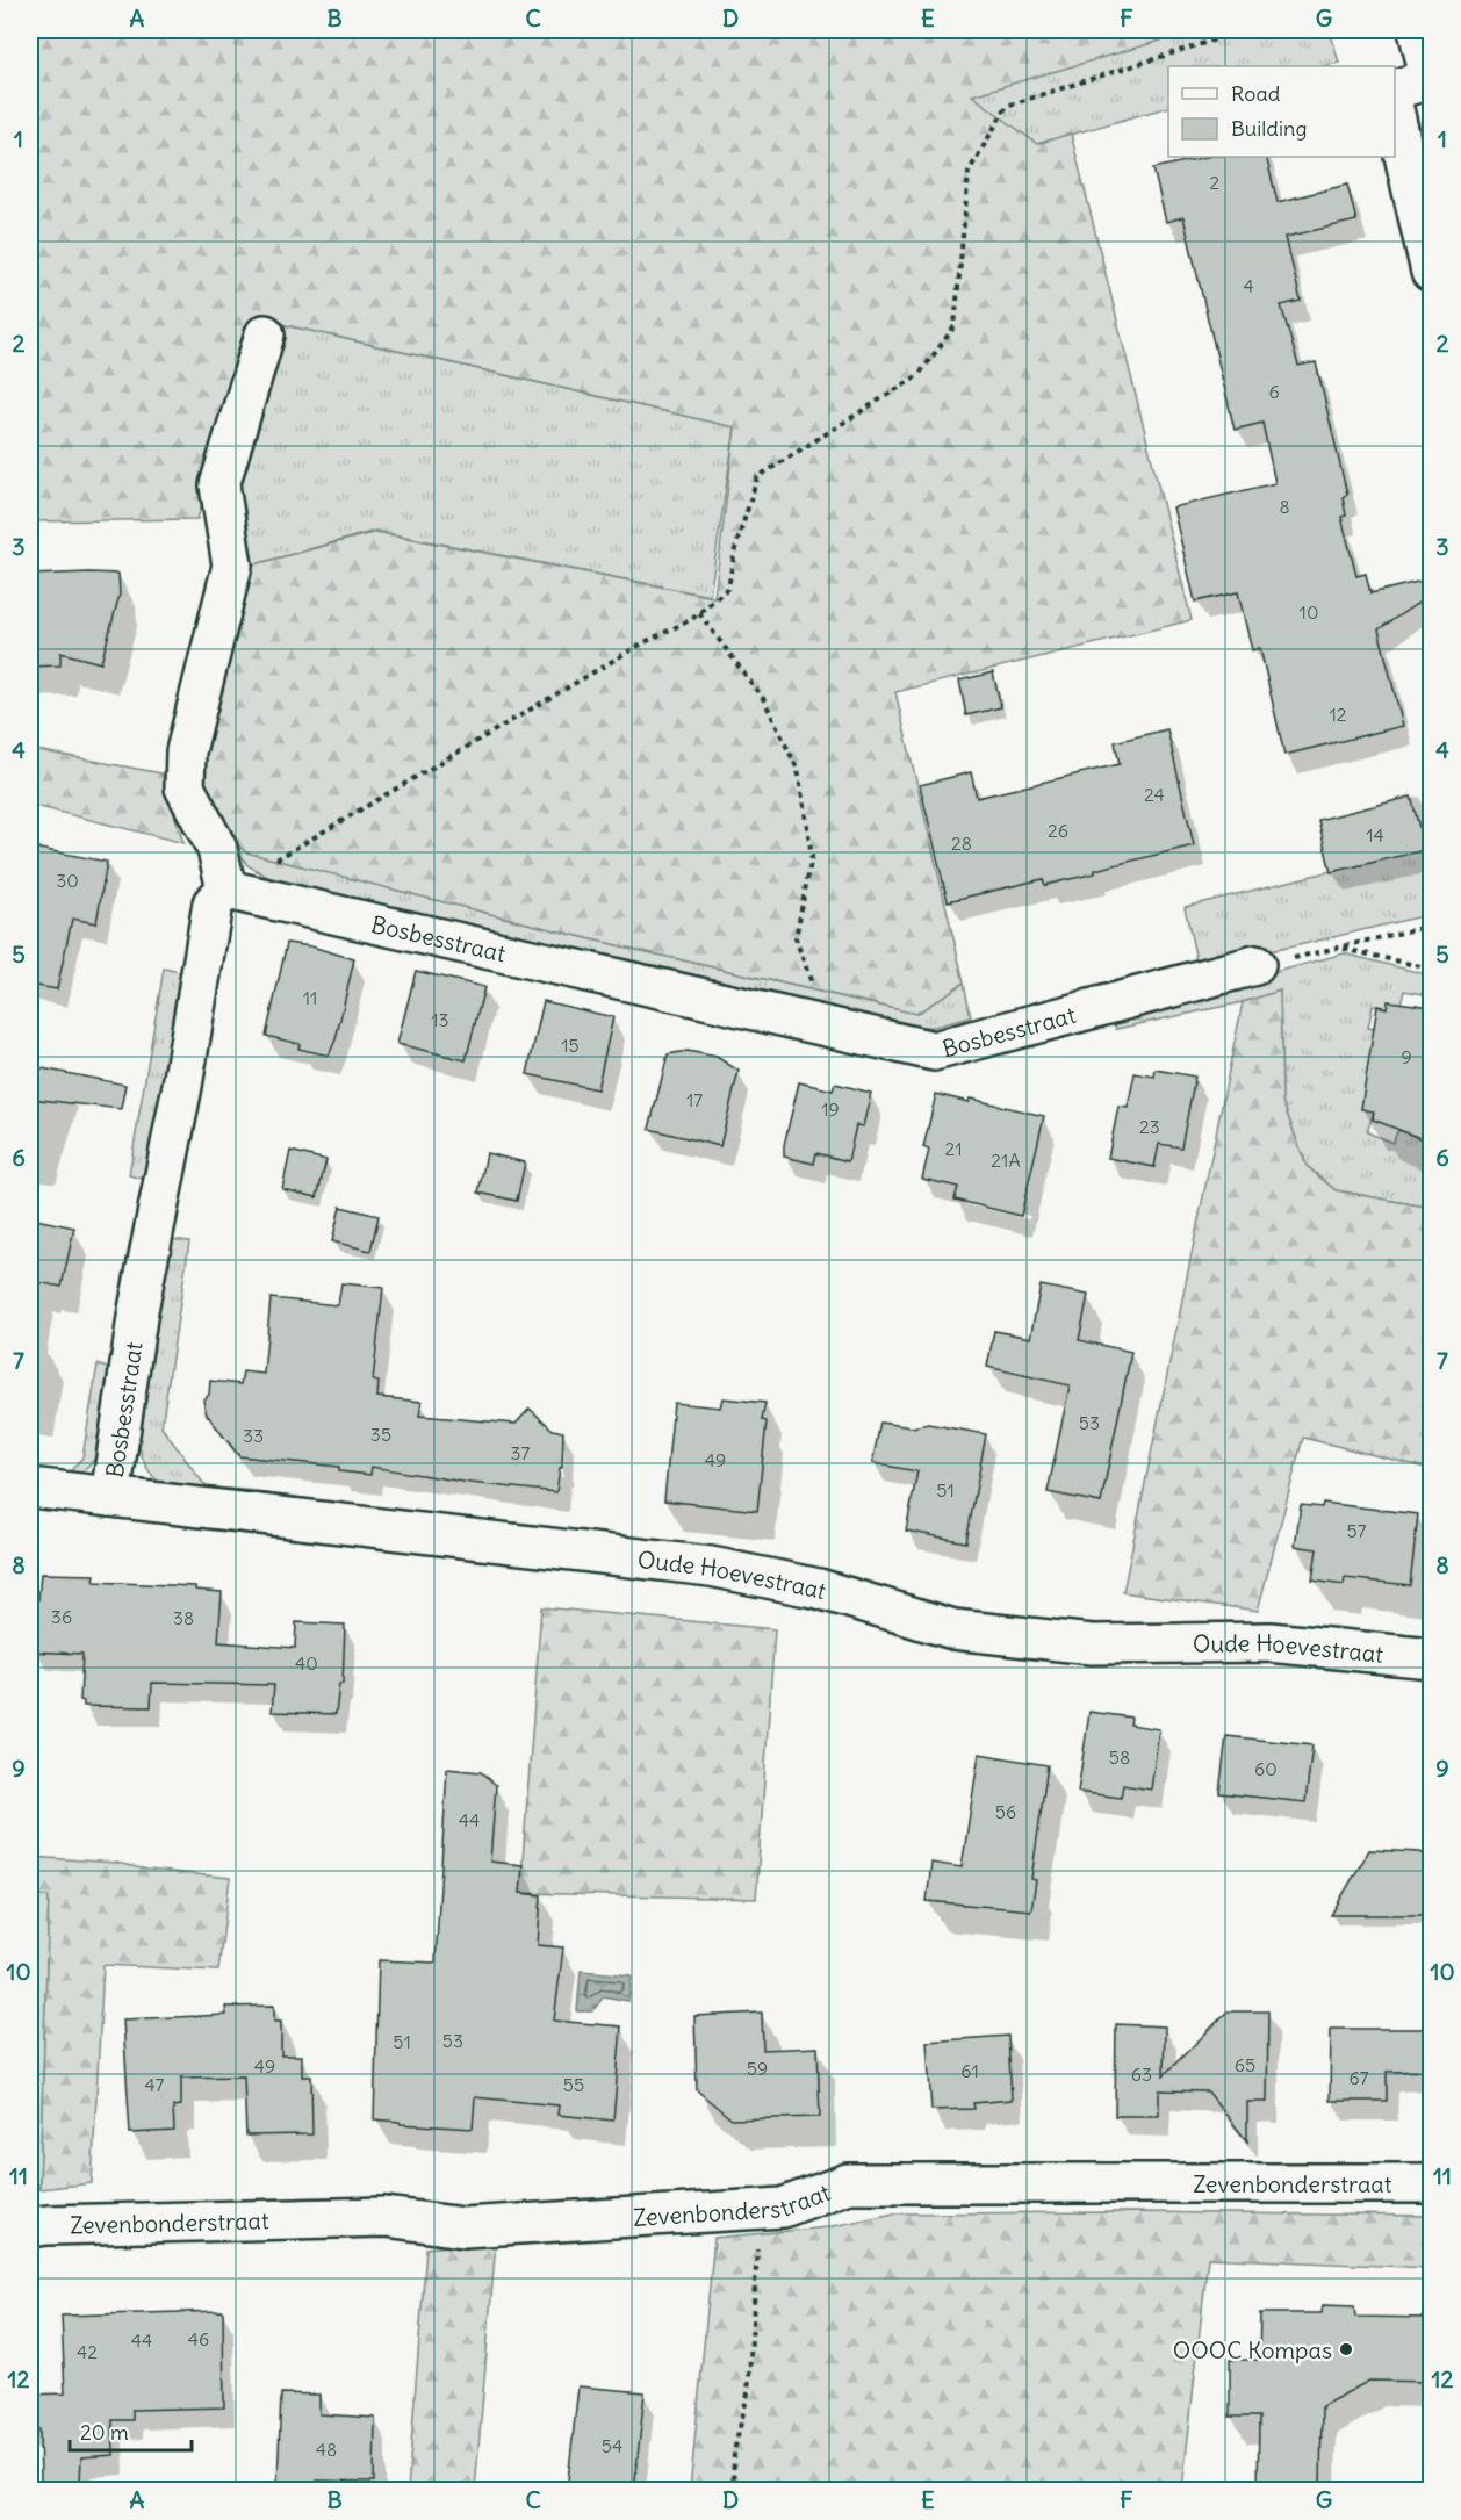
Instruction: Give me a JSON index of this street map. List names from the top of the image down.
{
  "streets": {
    "street": ["Bosbesstraat", "Oude Hoevestraat", "Zevenbonderstraat"]
  },
  "crossings": [
    ["Bosbesstraat", "Oude Hoevestraat"]
  ],
  "places": ["OOOC Kompas"],
  "house_numbers": [
    "2",
    "4",
    "6",
    "8",
    "10",
    "12",
    "24",
    "26",
    "14",
    "28",
    "30",
    "11",
    "13",
    "15",
    "9",
    "17",
    "19",
    "23",
    "21",
    "21A",
    "53",
    "35",
    "33",
    "37",
    "49",
    "51",
    "57",
    "36",
    "38",
    "40",
    "58",
    "60",
    "56",
    "44",
    "53",
    "51",
    "65",
    "49",
    "59",
    "61",
    "63",
    "67",
    "47",
    "55",
    "46",
    "44",
    "42",
    "54",
    "48"
  ],
  "legend": ["Road", "Building"],
  "scale_bar": "20 m",
  "grid": {
    "columns": [
      "A",
      "B",
      "C",
      "D",
      "E",
      "F",
      "G"
    ],
    "rows": [
      "1",
      "2",
      "3",
      "4",
      "5",
      "6",
      "7",
      "8",
      "9",
      "10",
      "11",
      "12"
    ]
  }
}
